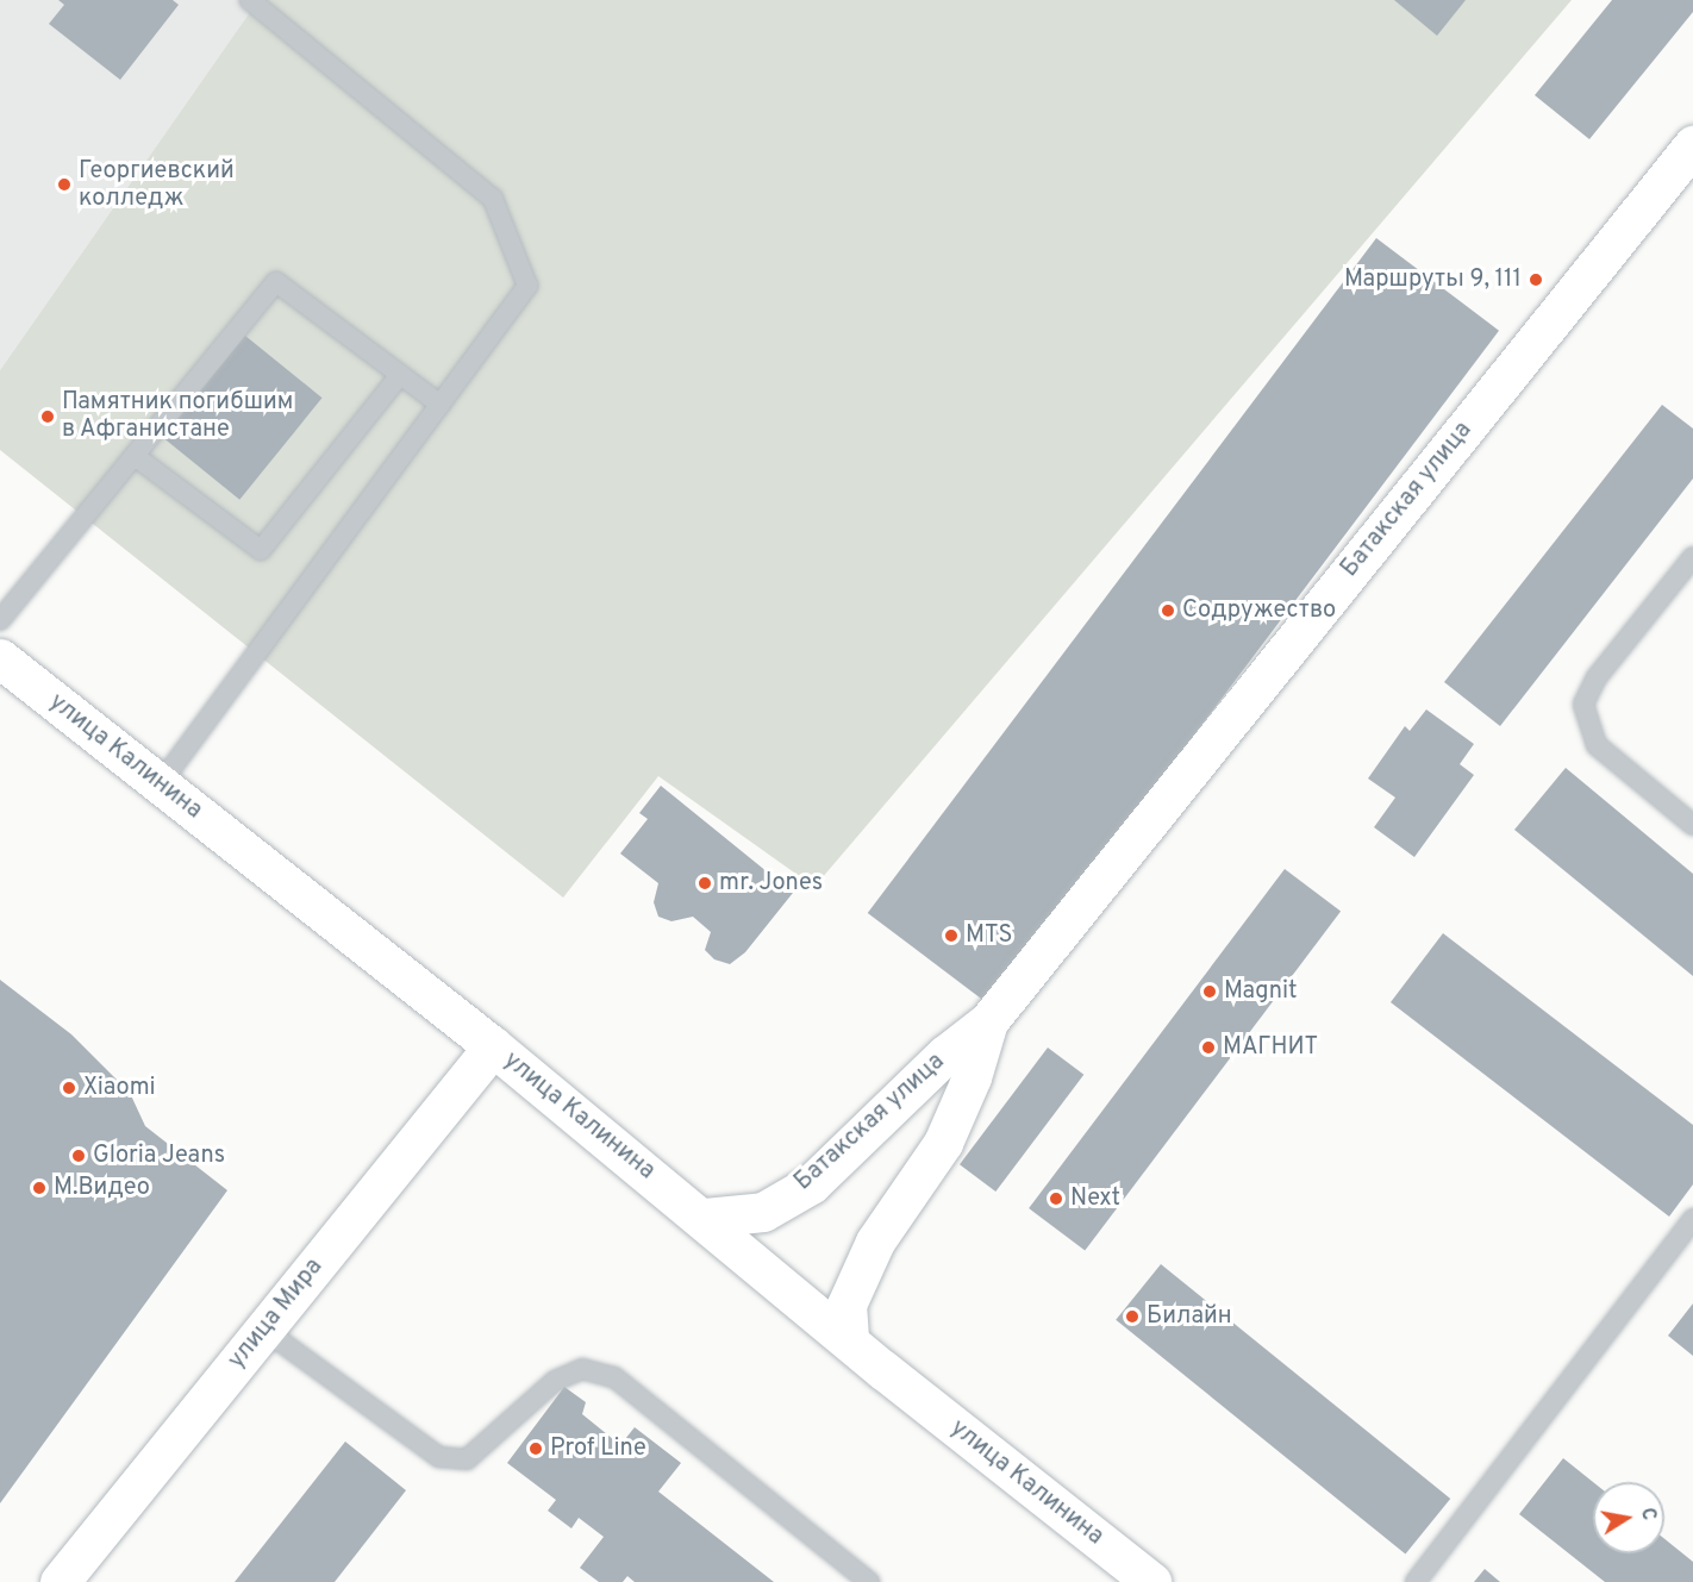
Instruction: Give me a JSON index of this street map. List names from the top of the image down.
{
  "streets": {
    "main road": ["Батакская улица", "улица Калинина", "улица Мира"]
  },
  "crossings": [
    ["Батакская улица", "улица Калинина"],
    ["улица Калинина", "улица Мира"]
  ],
  "places": [
    "Георгиевский колледж",
    "Маршруты 9, 111",
    "Памятник погибшим в Афганистане",
    "Содружество",
    "mr. Jones",
    "MTS",
    "Magnit",
    "МАГНИТ",
    "Xiaomi",
    "Gloria Jeans",
    "М.Видео",
    "Next",
    "Билайн",
    "Prof Line"
  ],
  "north": "right"
}
